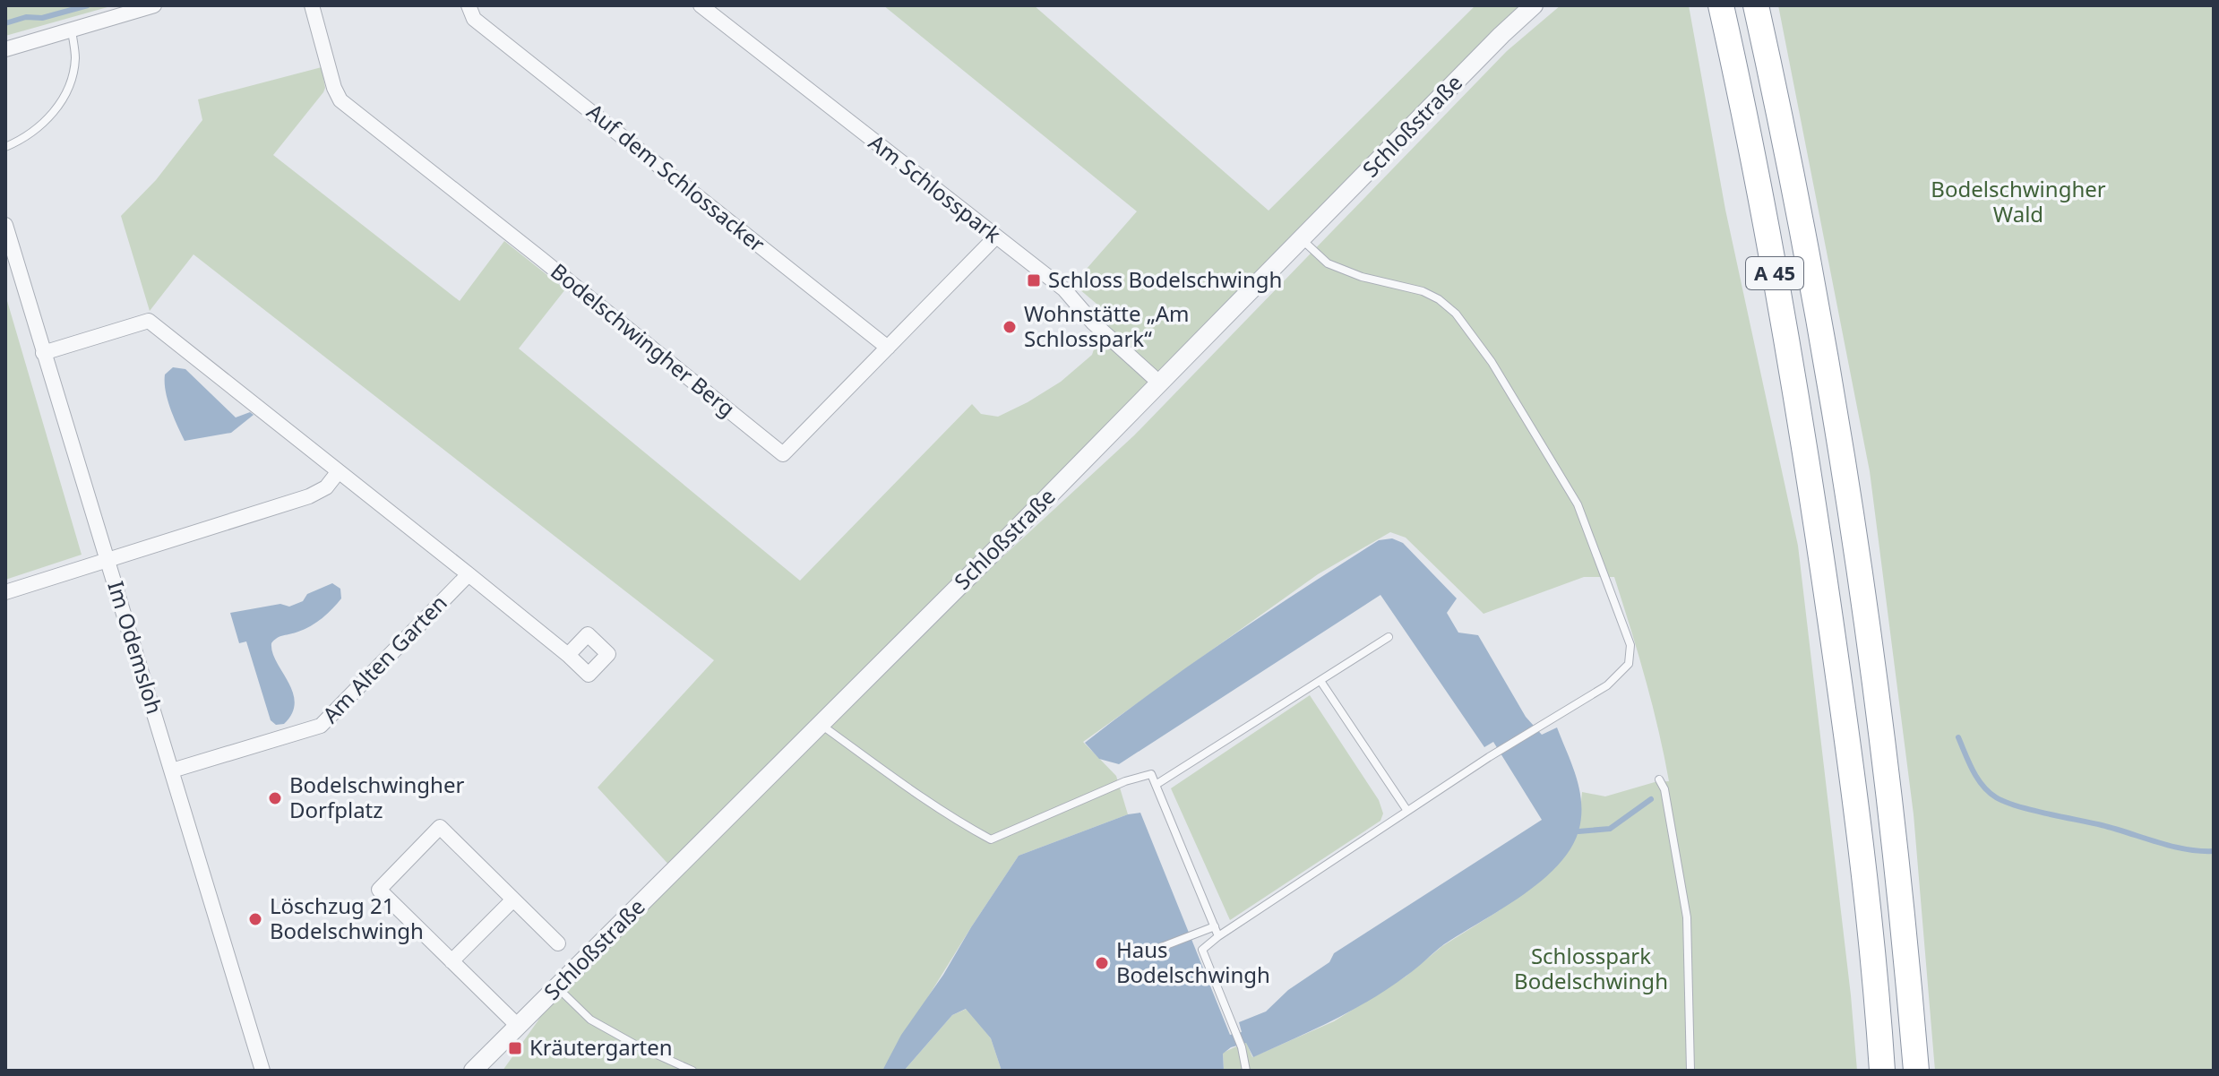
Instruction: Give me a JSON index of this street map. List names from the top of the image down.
{
  "streets": {
    "highway": ["A 45"],
    "street": [
      "Schloßstraße",
      "Auf dem Schlossacker",
      "Am Schlosspark",
      "Bodelschwingher Berg",
      "Im Odemsloh",
      "Am Alten Garten"
    ]
  },
  "crossings": [
    ["Schloßstraße", "Am Schlosspark"],
    ["Auf dem Schlossacker", "Bodelschwingher Berg"],
    ["Am Schlosspark", "Bodelschwingher Berg"],
    ["Im Odemsloh", "Am Alten Garten"]
  ],
  "parks": ["Bodelschwingher Wald", "Schlosspark Bodelschwingh"],
  "places": {
    "transit": ["Schloss Bodelschwingh", "Kräutergarten"],
    "other": [
      "Wohnstätte „Am Schlosspark“",
      "Bodelschwingher Dorfplatz",
      "Löschzug 21 Bodelschwingh",
      "Haus Bodelschwingh"
    ]
  }
}
